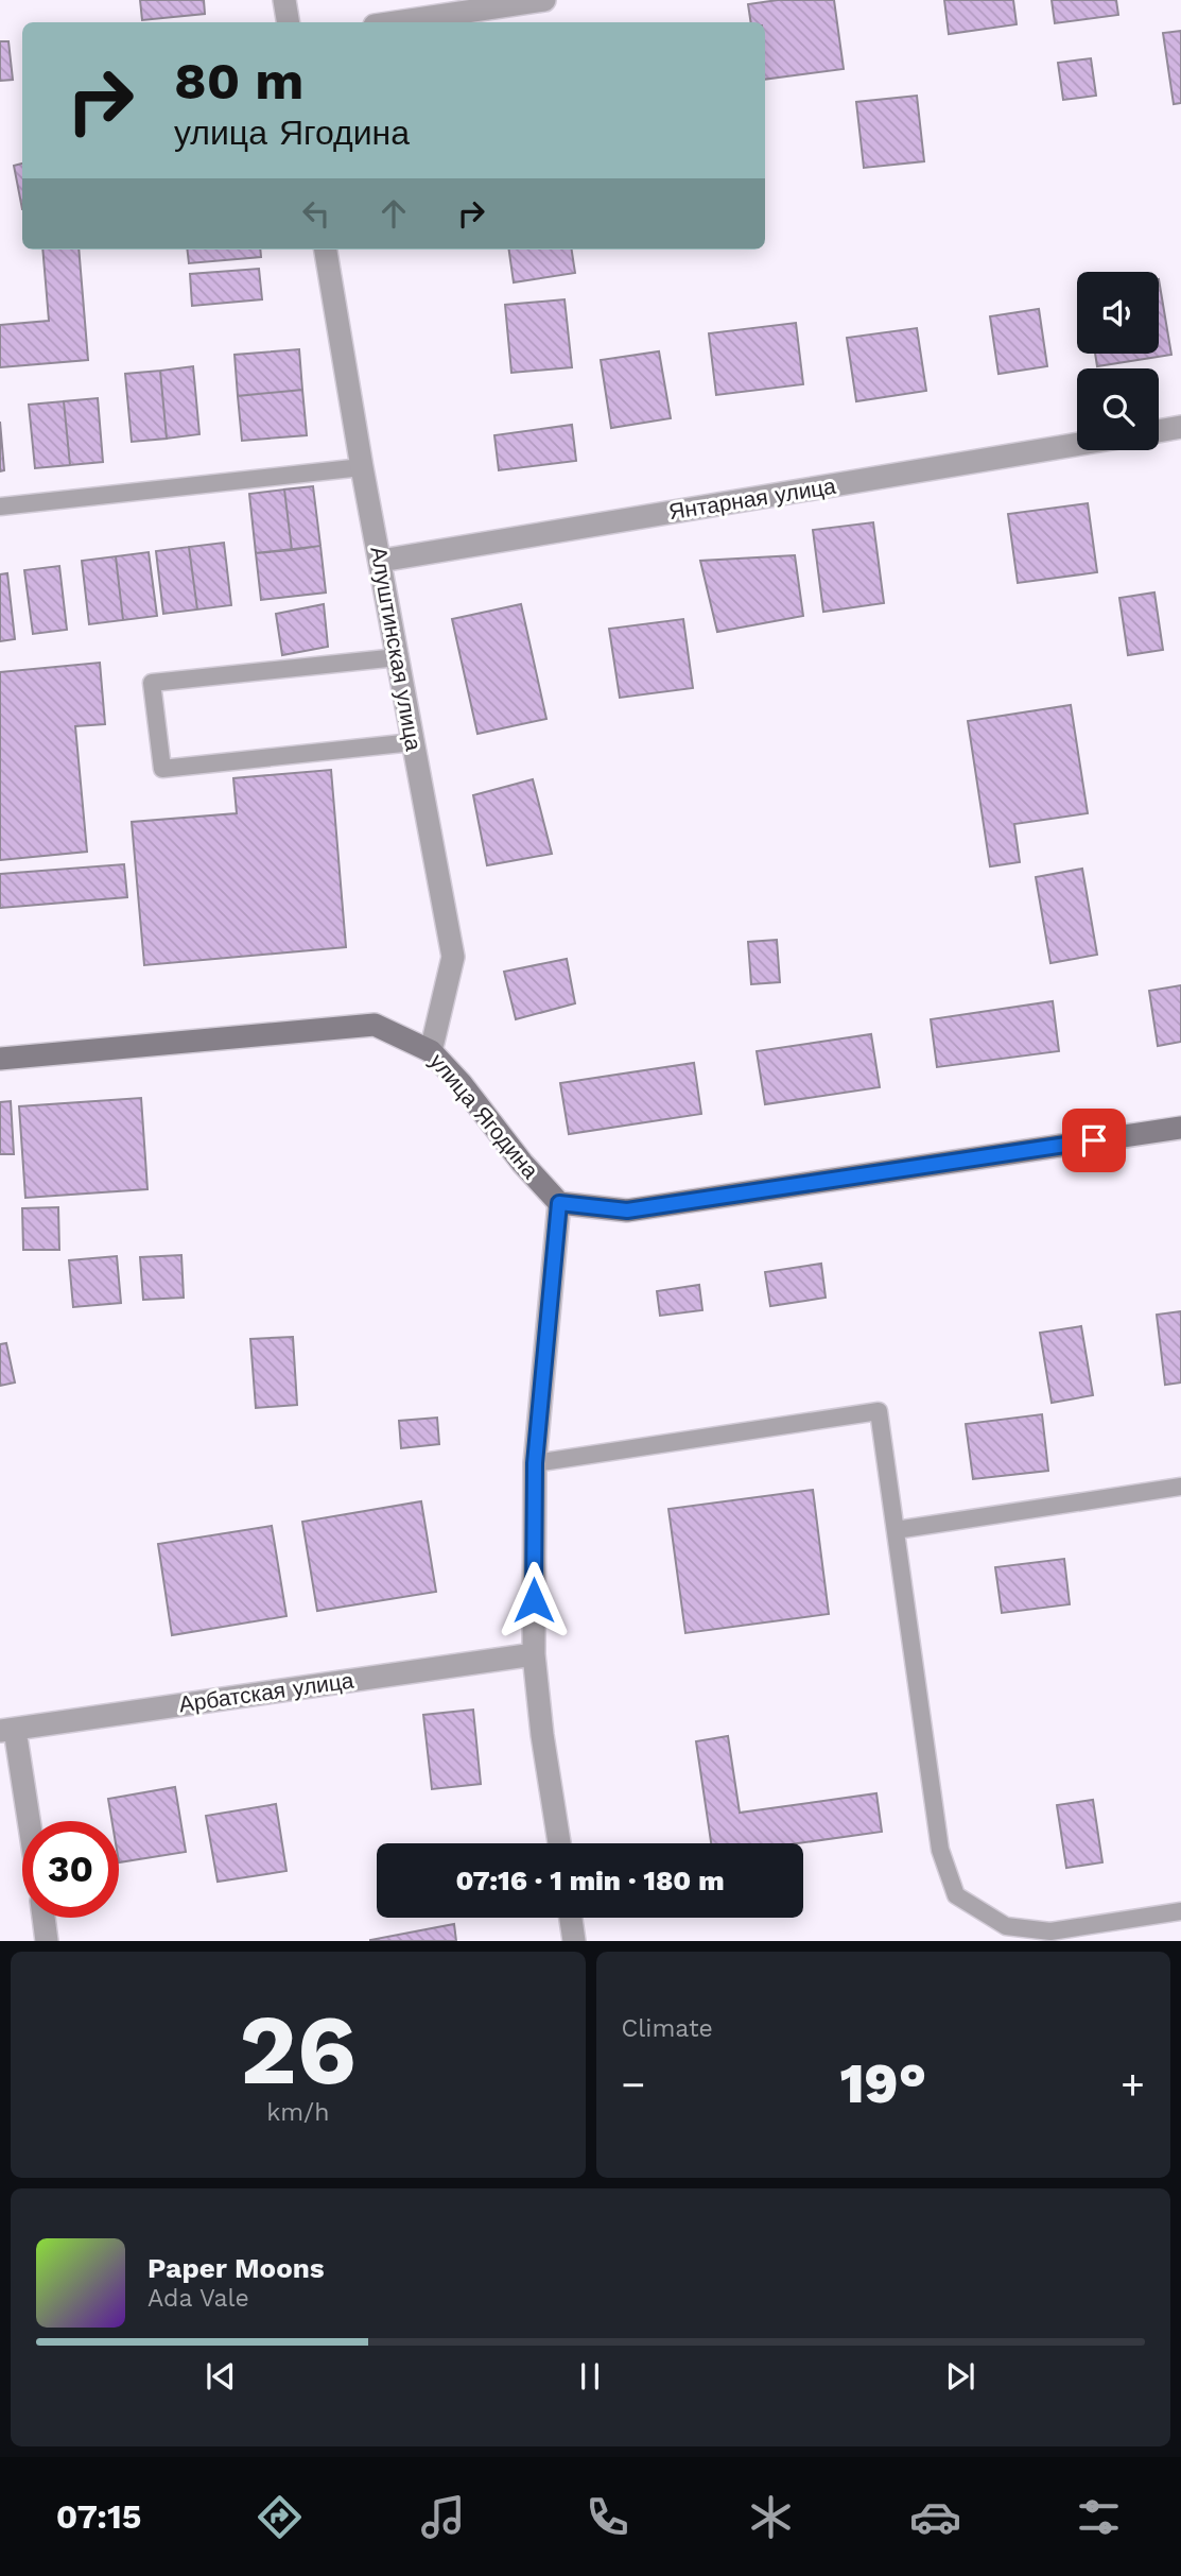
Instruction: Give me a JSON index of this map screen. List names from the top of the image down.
{
  "streets": {
    "street": [
      "Янтарная улица",
      "Алуштинская улица",
      "улица Ягодина",
      "Арбатская улица"
    ]
  },
  "crossings": [
    ["Янтарная улица", "Алуштинская улица"],
    ["Алуштинская улица", "улица Ягодина"]
  ],
  "page": {
    "turn": ["80 m", "улица Ягодина"],
    "limit": "30",
    "trip": "07:16 · 1 min · 180 m",
    "tile": [
      ["26", "km/h"],
      "Climate"
    ],
    "heat": ["−", "19°", "+"],
    "song": ["Paper Moons", "Ada Vale"],
    "tabs": "07:15"
  }
}
